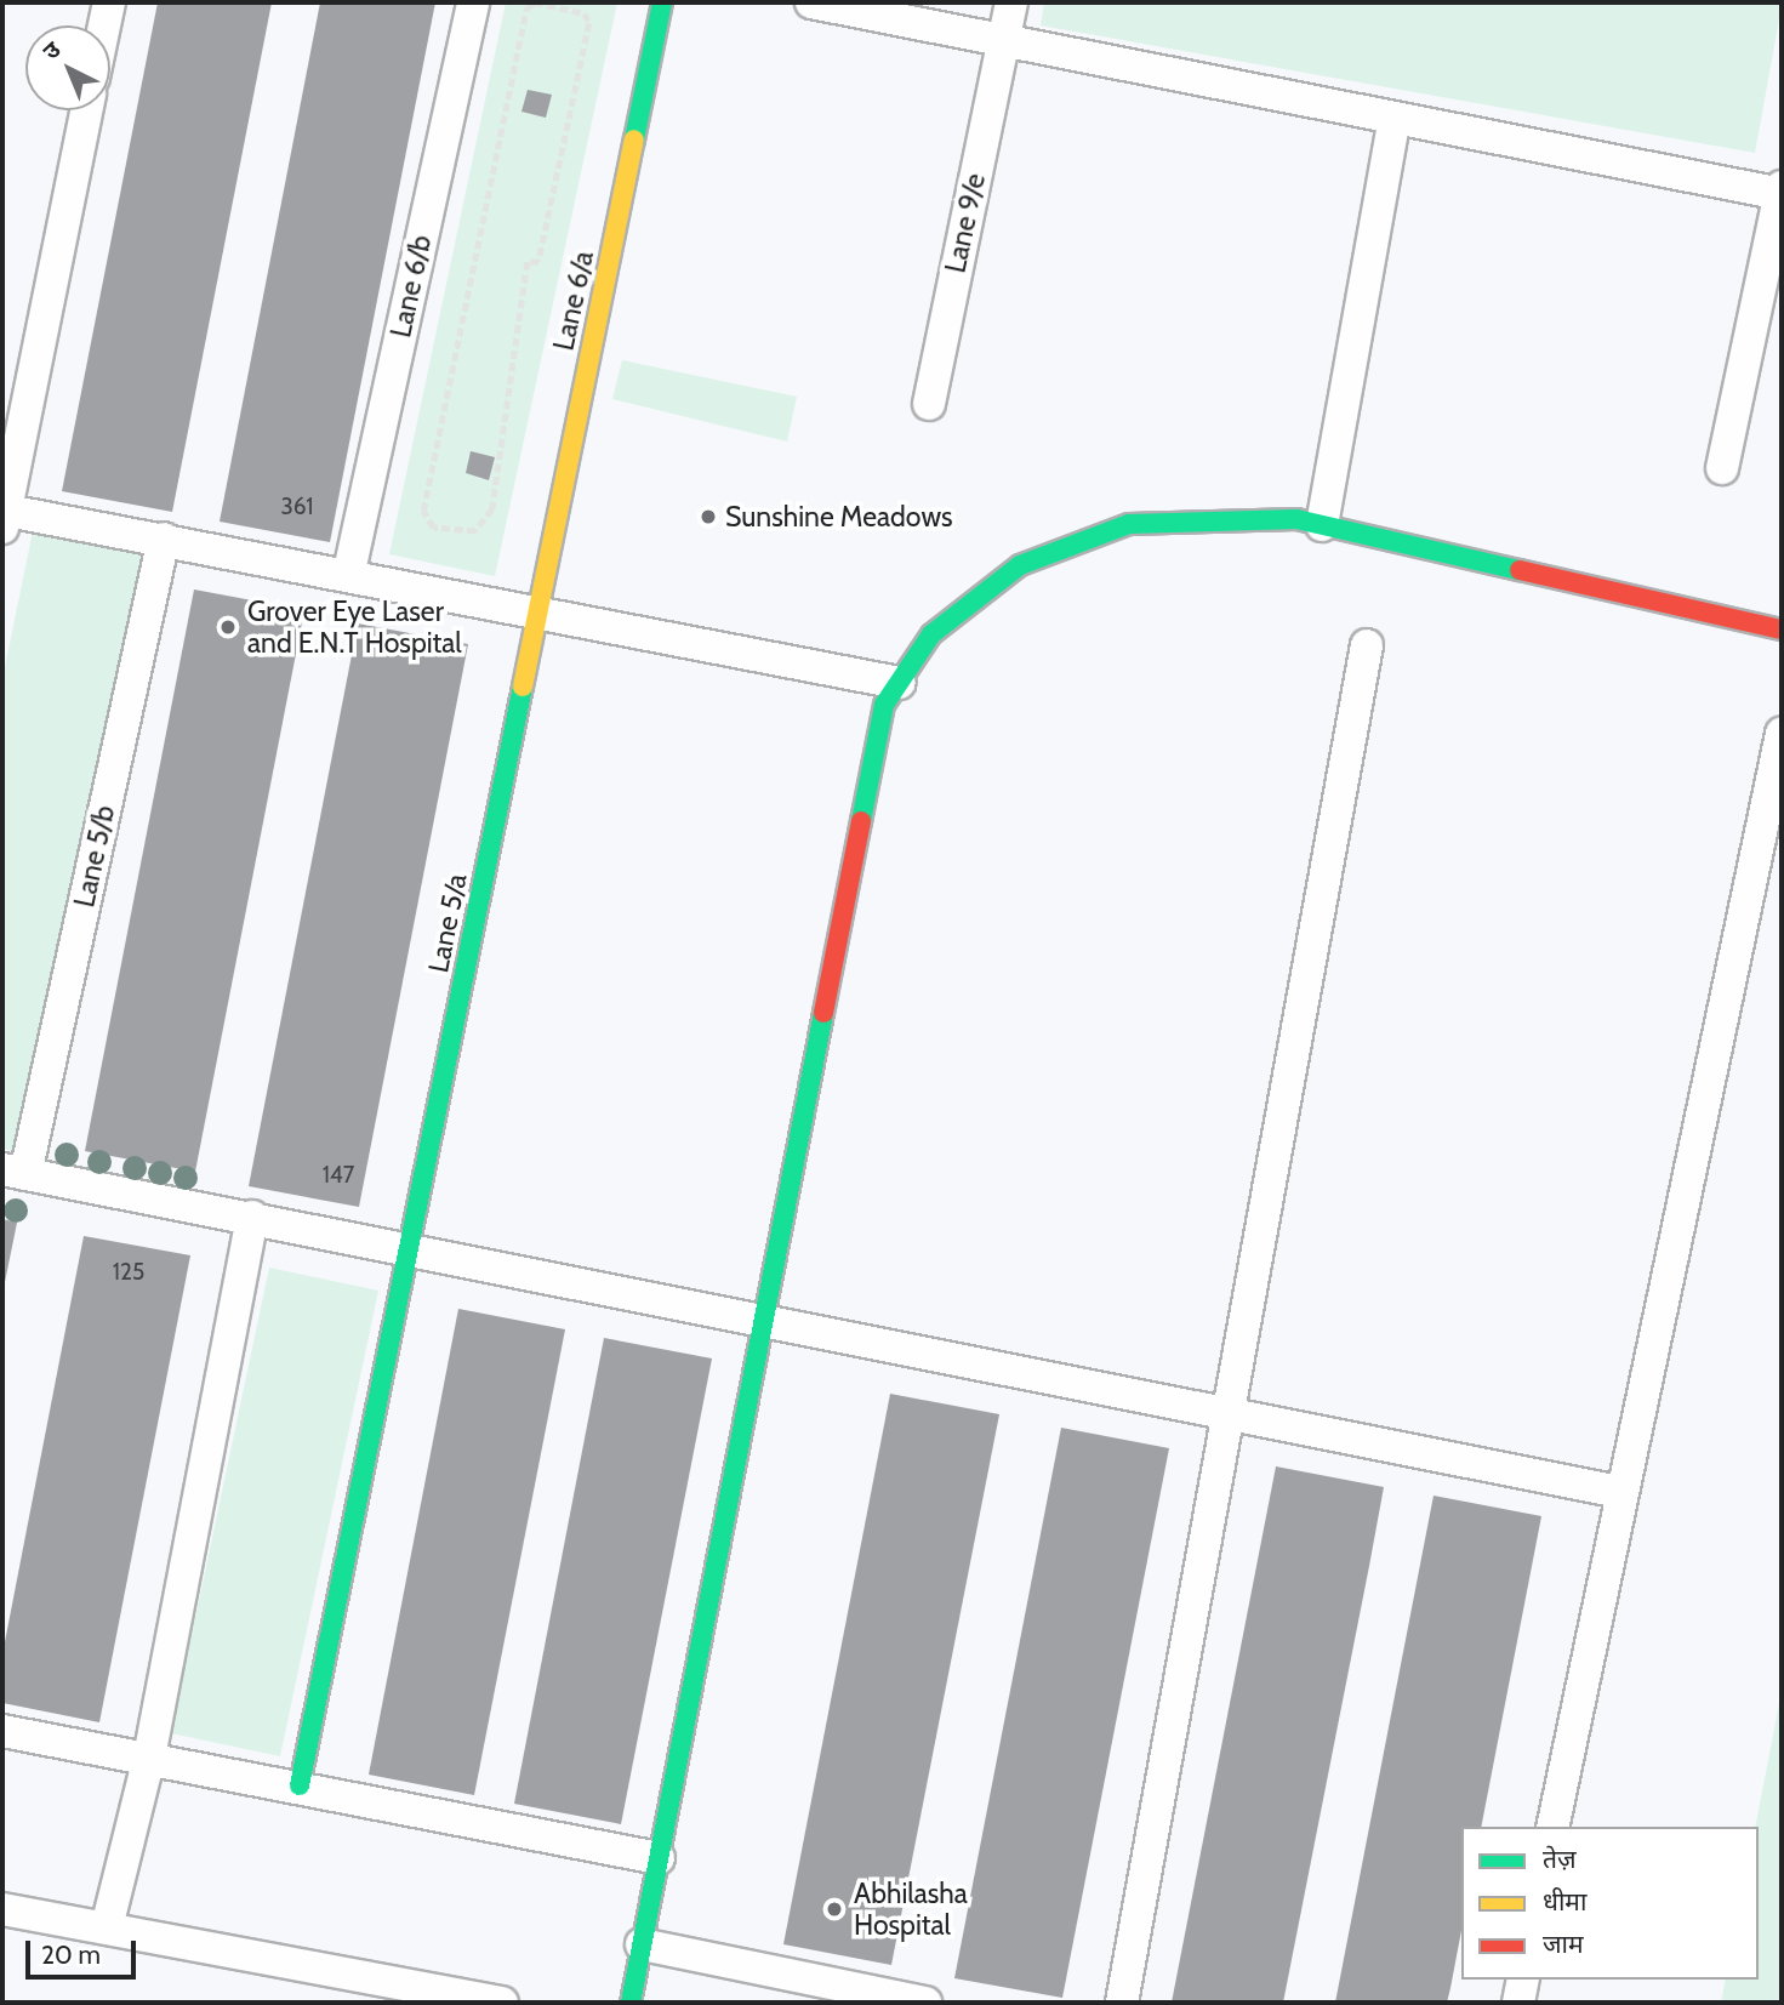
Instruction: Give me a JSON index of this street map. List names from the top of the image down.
{
  "streets": {
    "street": [
      "Lane 9/e",
      "Lane 6/b",
      "Lane 6/a",
      "Lane 5/b",
      "Lane 5/a"
    ]
  },
  "crossings": [
    ["Lane 6/a", "Lane 5/a"]
  ],
  "places": ["Sunshine Meadows", "Grover Eye Laser and E.N.T Hospital", "Abhilasha Hospital"],
  "house_numbers": ["361", "147", "125"],
  "legend": ["तेज़", "धीमा", "जाम"],
  "scale_bar": "20 m",
  "north": "top left"
}
